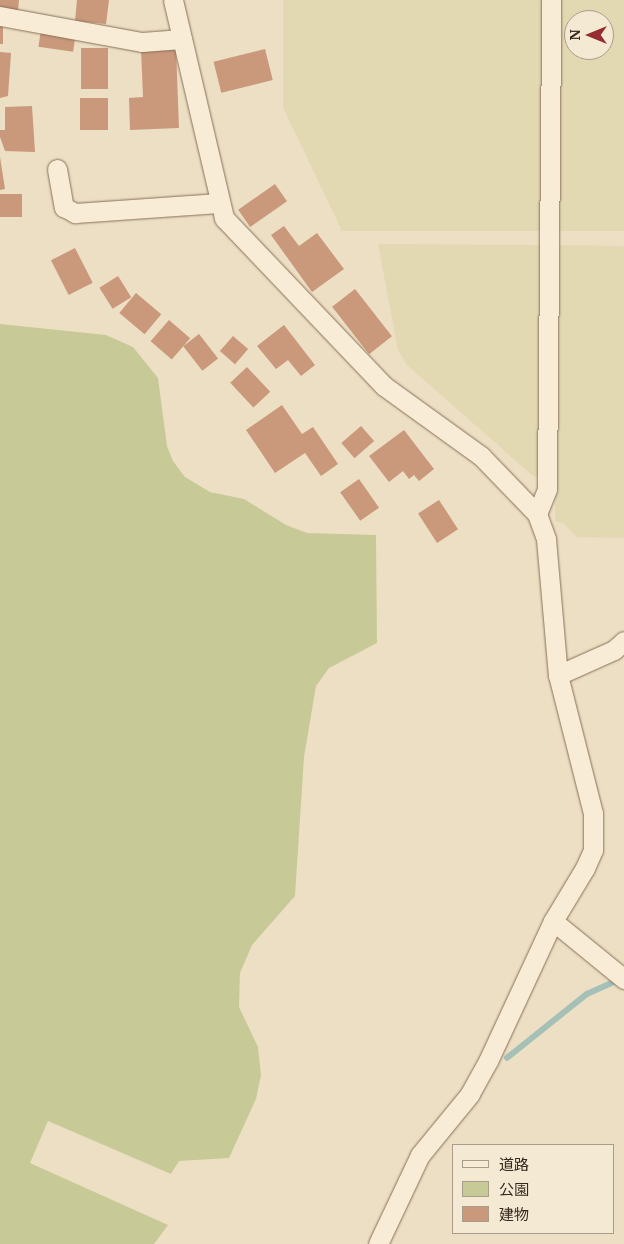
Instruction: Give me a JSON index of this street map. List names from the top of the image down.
{
  "legend": ["道路", "公園", "建物"],
  "north": "left"
}
